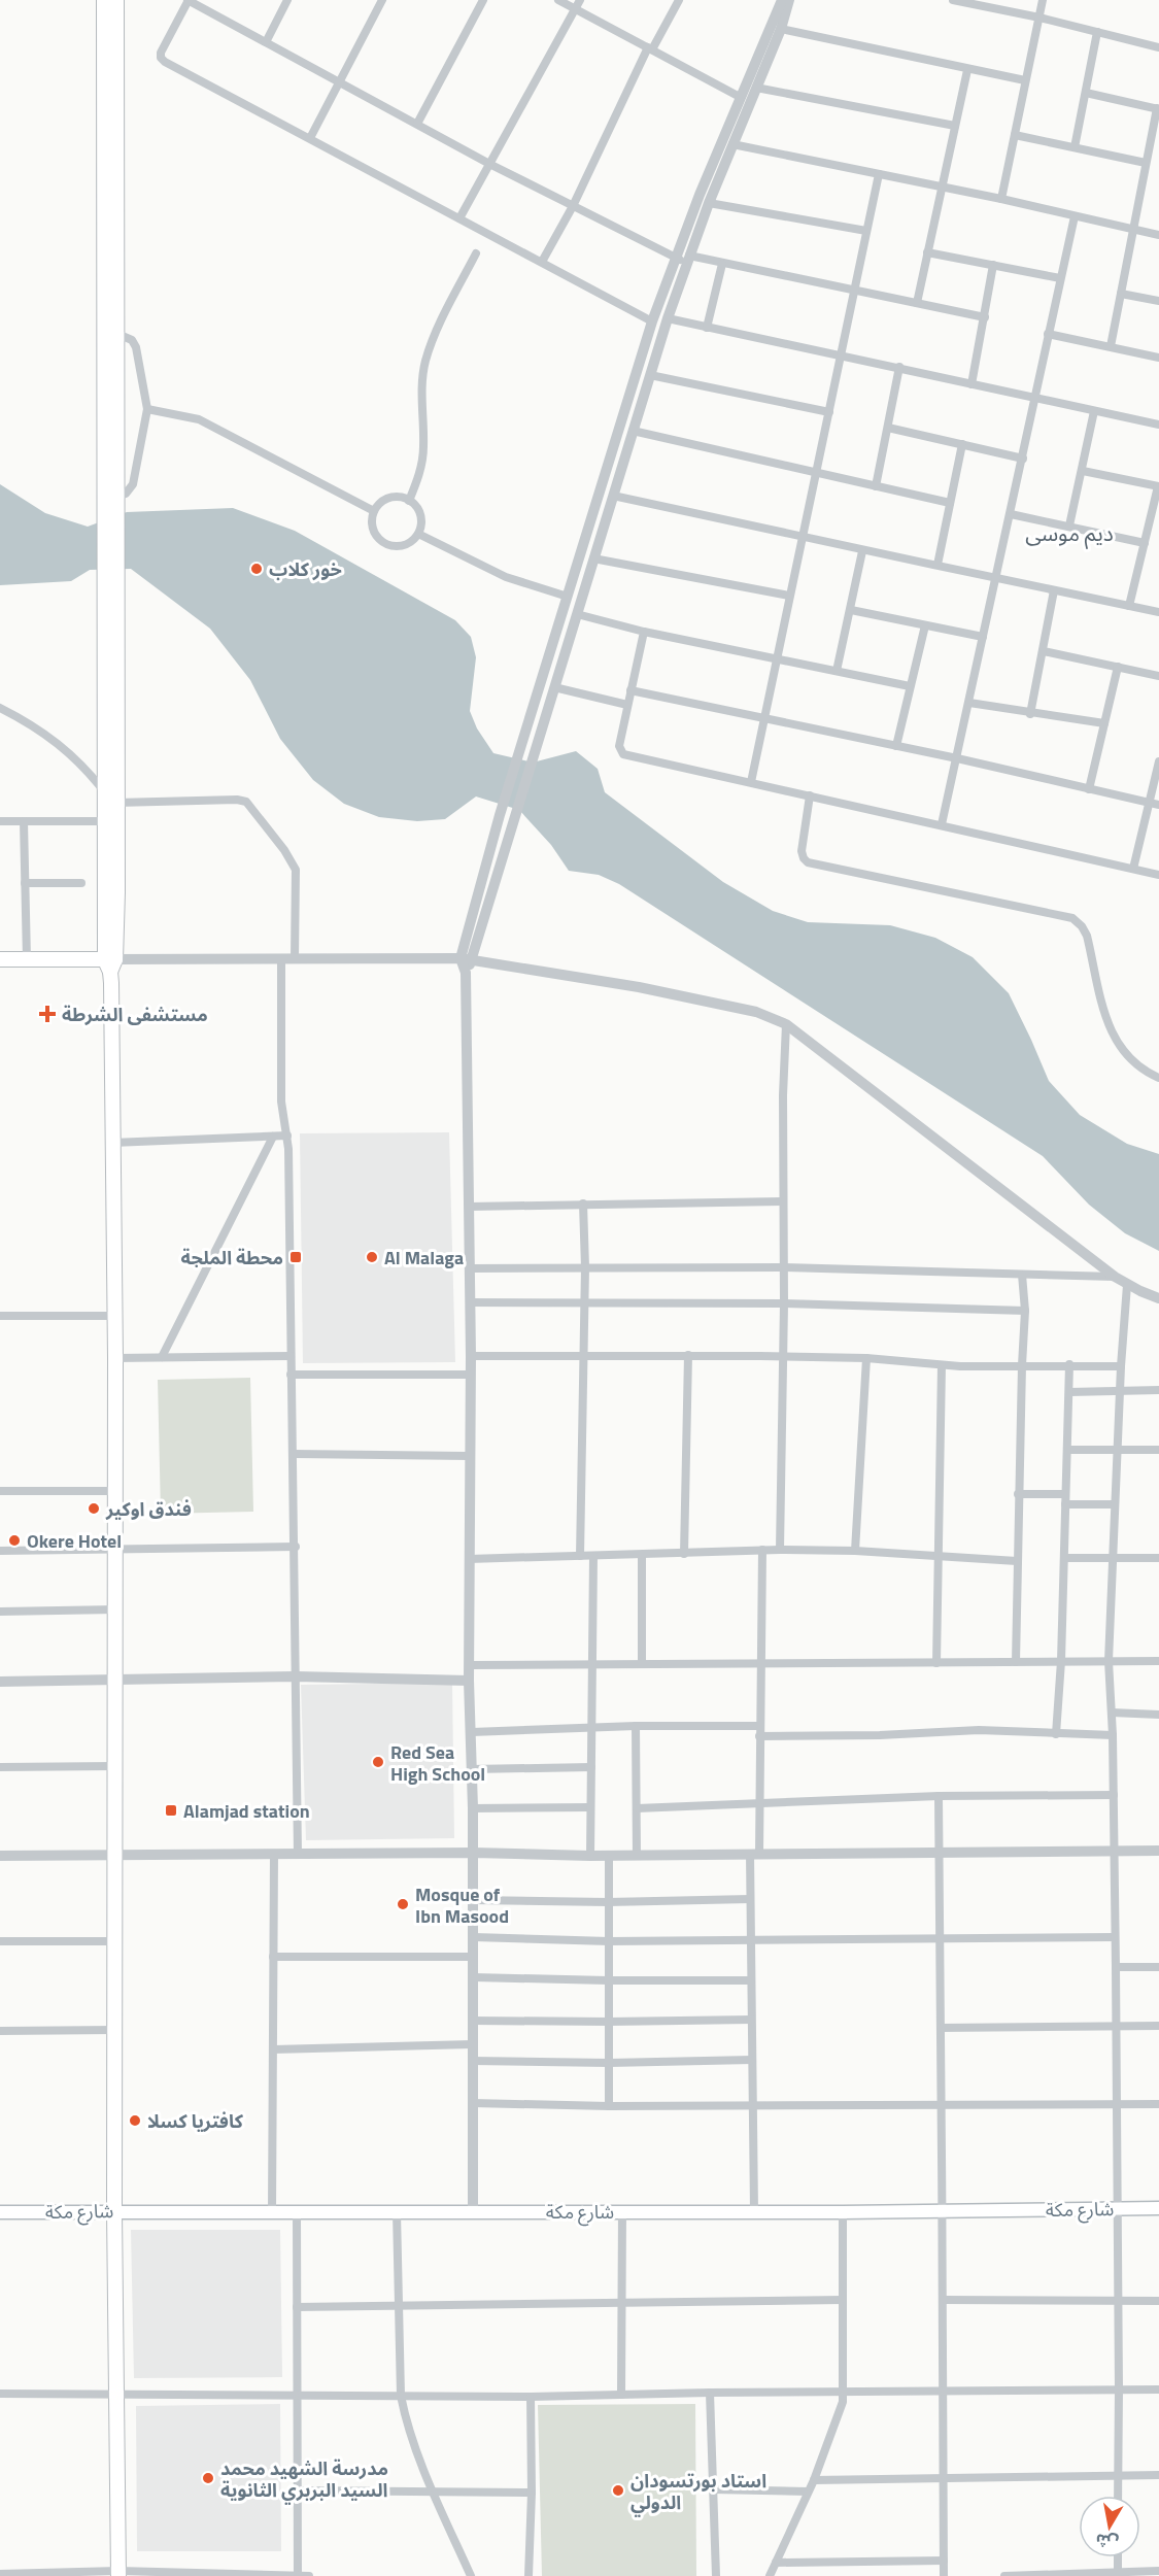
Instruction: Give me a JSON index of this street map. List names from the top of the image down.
{
  "streets": {
    "main road": ["شارع مكة"]
  },
  "districts": ["ديم موسى"],
  "places": {
    "other": [
      "خور كلاب",
      "Al Malaga",
      "فندق اوكير",
      "Okere Hotel",
      "Red Sea High School",
      "Mosque of Ibn Masood",
      "كافتريا كسلا",
      "مدرسة الشهيد محمد السيد البربري الثانوية",
      "استاد بورتسودان الدولي"
    ],
    "health": ["مستشفى الشرطة"],
    "transit": ["محطة الملجة", "Alamjad station"]
  },
  "north": "bottom"
}
